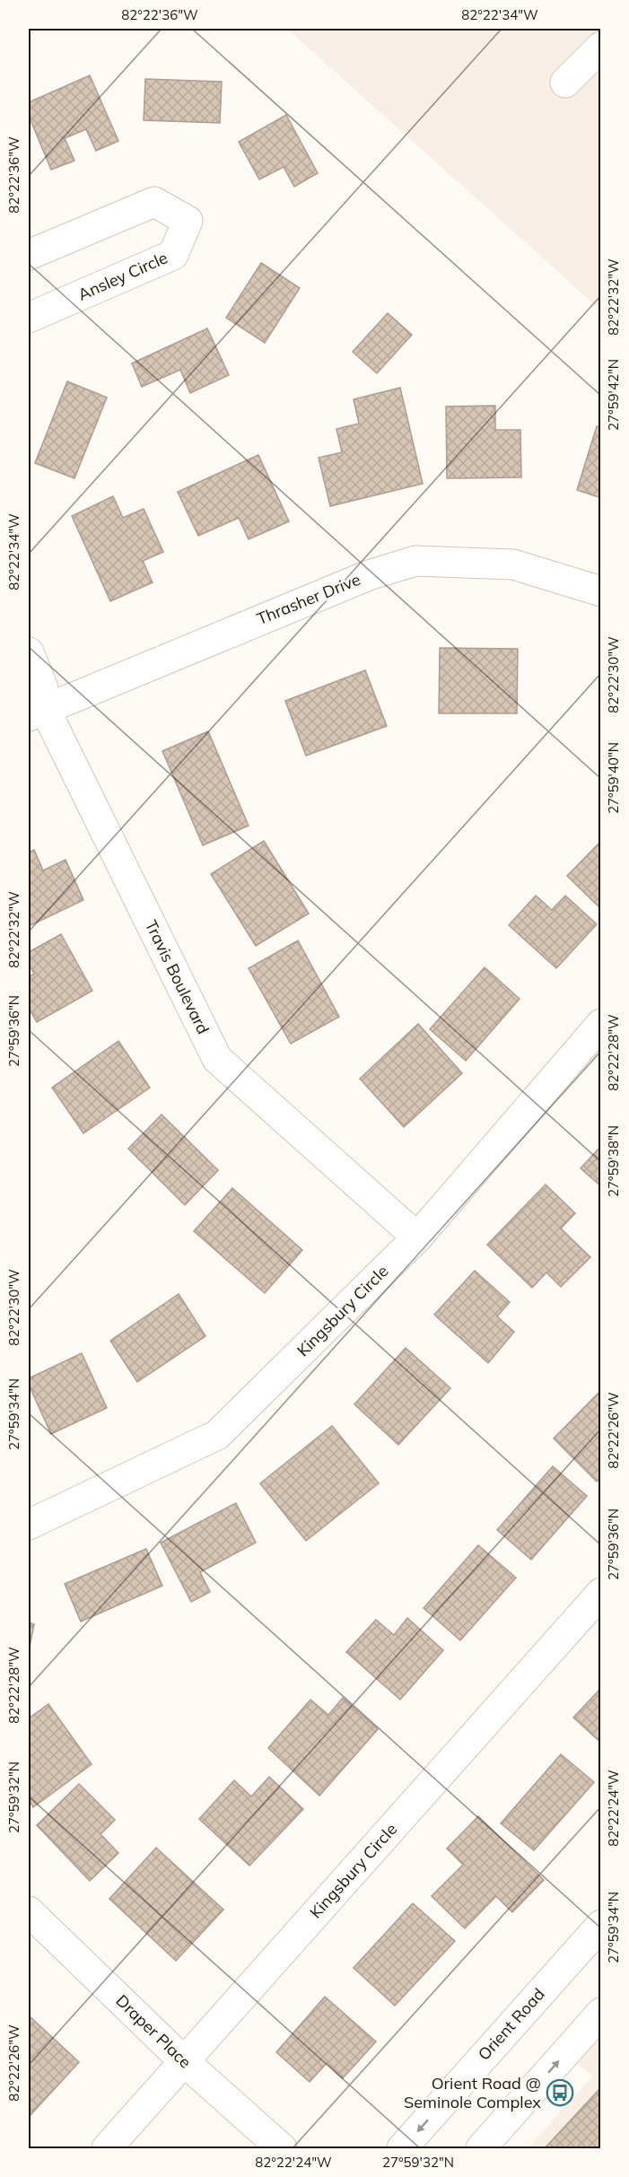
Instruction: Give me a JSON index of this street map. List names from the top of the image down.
{
  "streets": {
    "street": [
      "Ansley Circle",
      "Thrasher Drive",
      "Travis Boulevard",
      "Kingsbury Circle",
      "Orient Road",
      "Draper Place"
    ]
  },
  "crossings": [
    ["Thrasher Drive", "Travis Boulevard"],
    ["Travis Boulevard", "Kingsbury Circle"],
    ["Kingsbury Circle", "Draper Place"]
  ],
  "places": {
    "bus stop": ["Orient Road @ Seminole Complex"]
  },
  "coordinates": [
    "82°22'36\"W",
    "82°22'34\"W",
    "82°22'32\"W",
    "27°59'42\"N",
    "82°22'30\"W",
    "27°59'40\"N",
    "27°59'36\"N",
    "82°22'28\"W",
    "27°59'38\"N",
    "27°59'34\"N",
    "82°22'26\"W",
    "27°59'32\"N",
    "82°22'24\"W"
  ]
}
